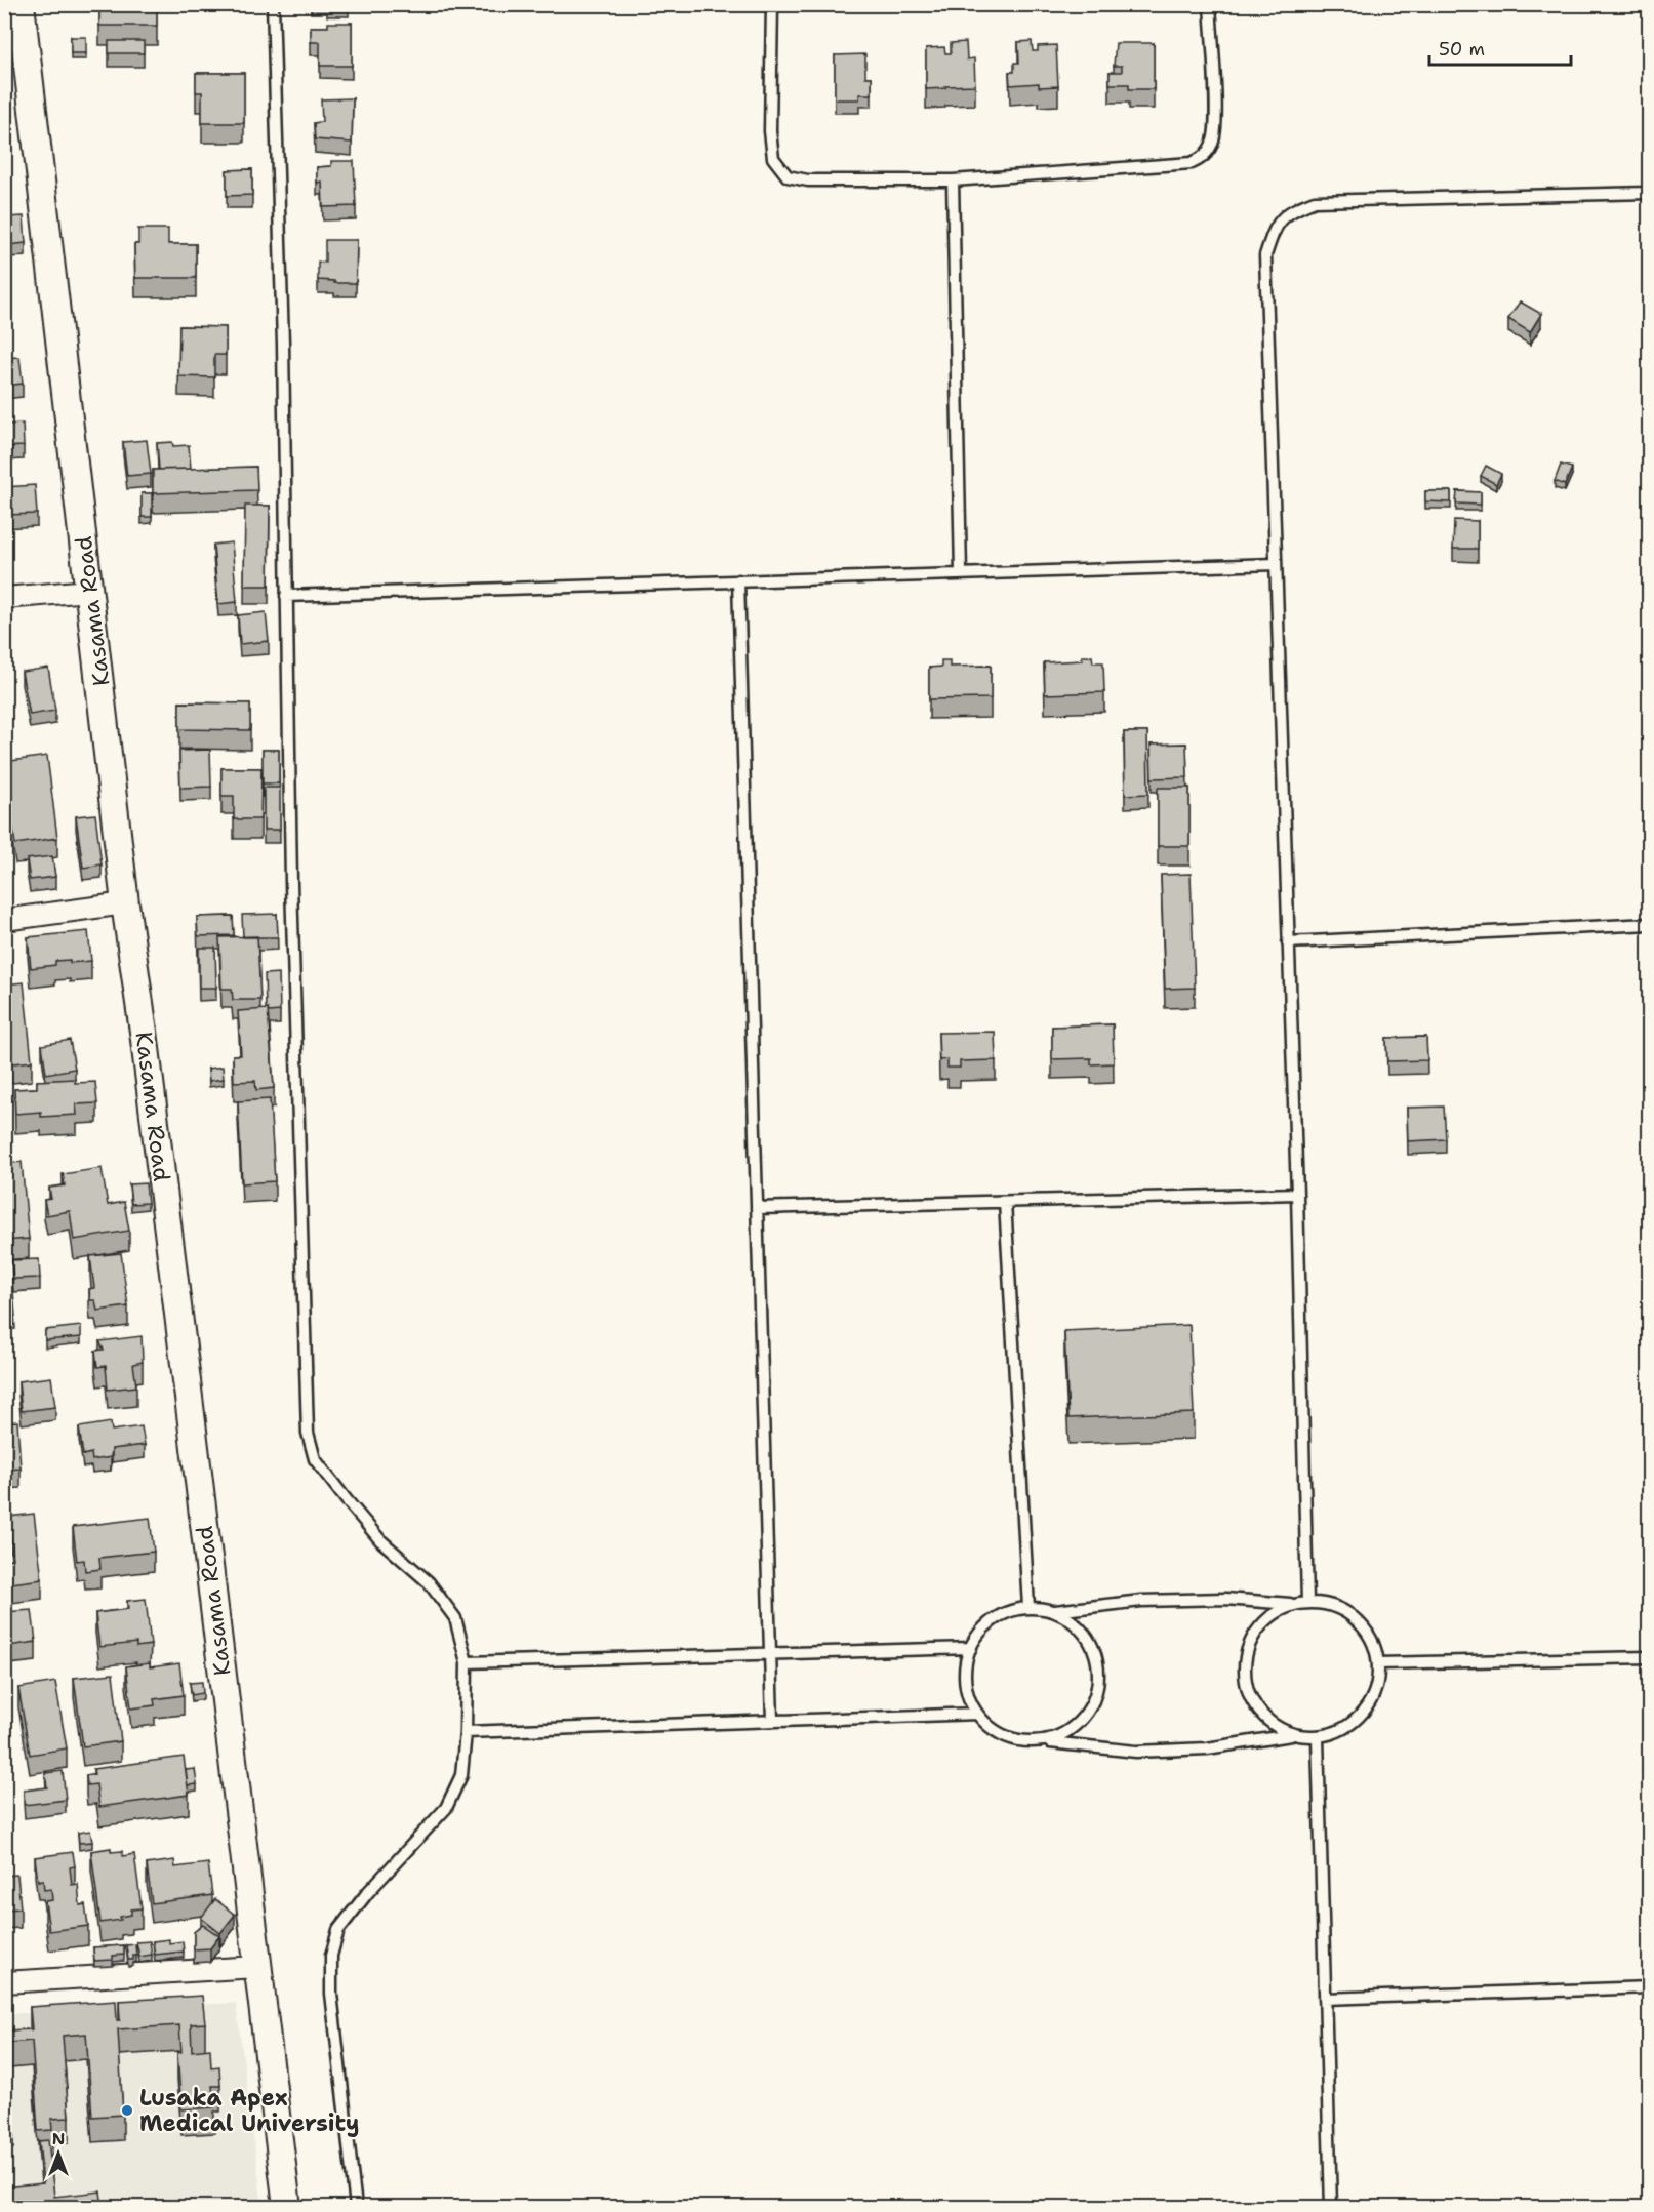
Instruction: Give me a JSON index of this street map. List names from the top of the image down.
{
  "streets": {
    "street": ["Kasama Road"]
  },
  "places": ["Lusaka Apex Medical University"],
  "scale_bar": "50 m",
  "north": "top"
}
